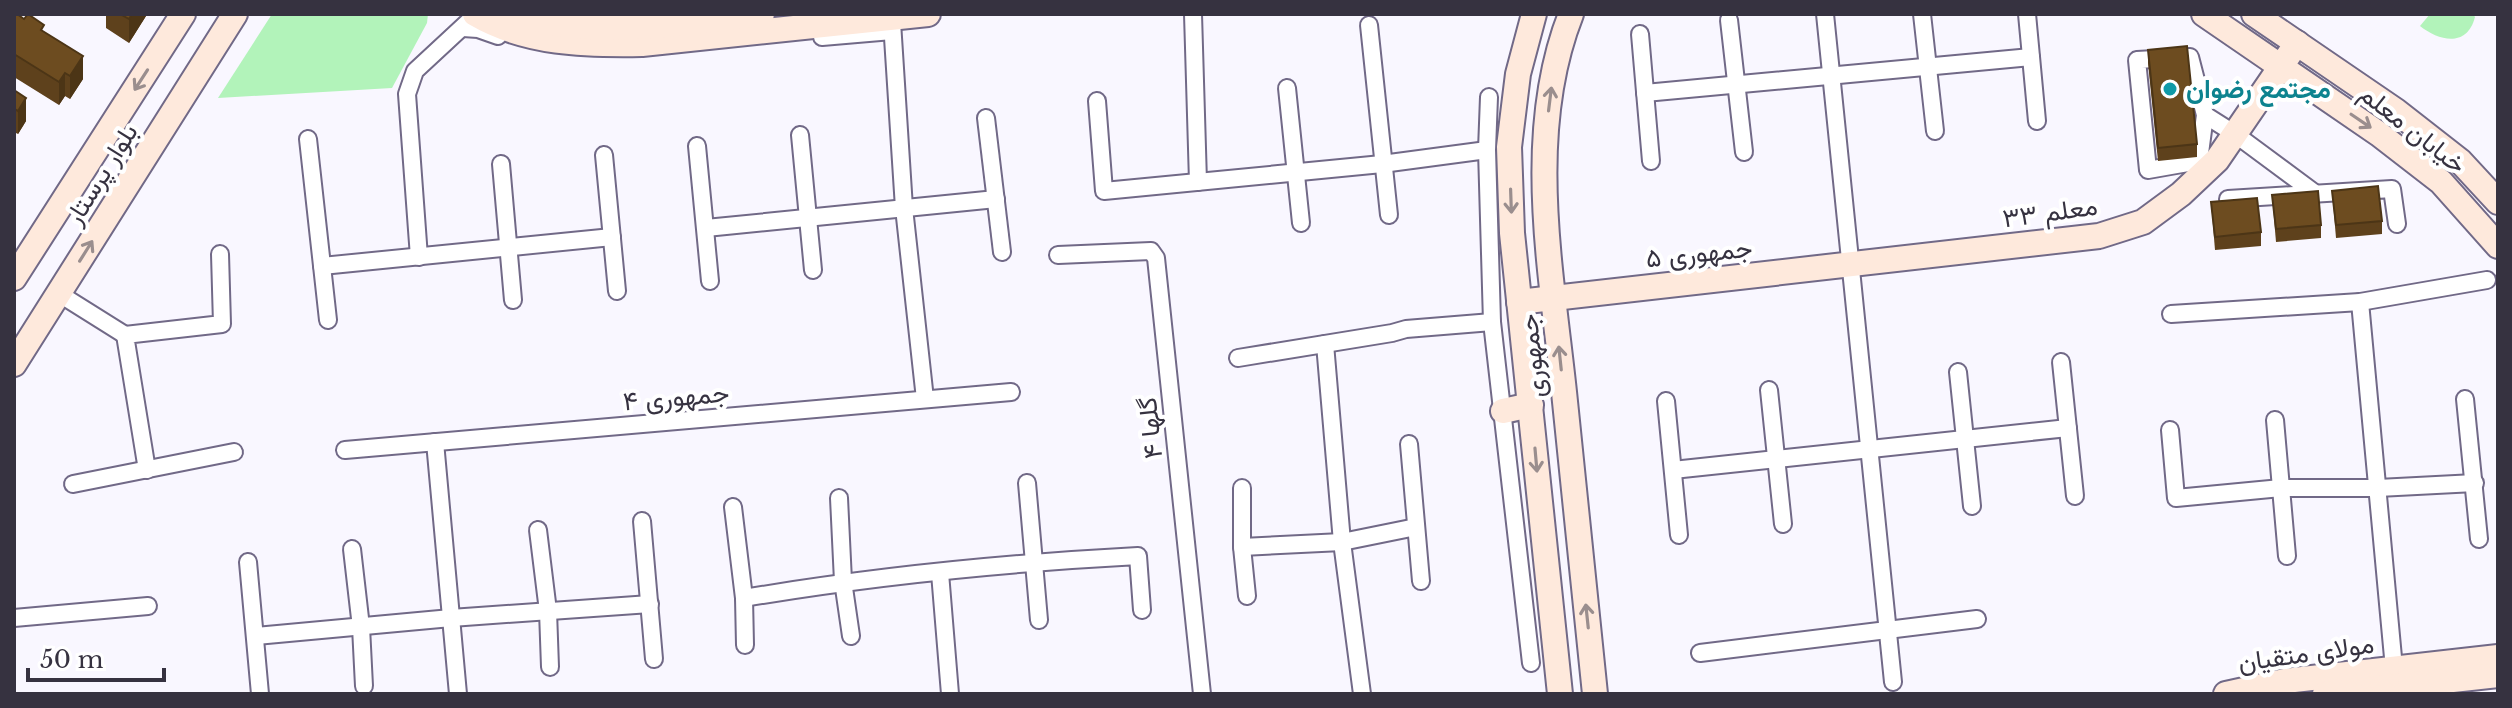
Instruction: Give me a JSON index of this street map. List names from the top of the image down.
{
  "streets": {
    "main road": [
      "خیابان معلم",
      "بلوار پرستار",
      "معلم ۳۳",
      "جمهوری ۵",
      "جمهوری",
      "مولای متقیان"
    ],
    "street": ["جمهوری ۴", "گلها ۴"]
  },
  "crossings": [
    ["خیابان معلم", "معلم ۳۳"],
    ["معلم ۳۳", "جمهوری ۵"],
    ["جمهوری ۵", "جمهوری"]
  ],
  "places": ["مجتمع رضوان"],
  "scale_bar": "50 m"
}
